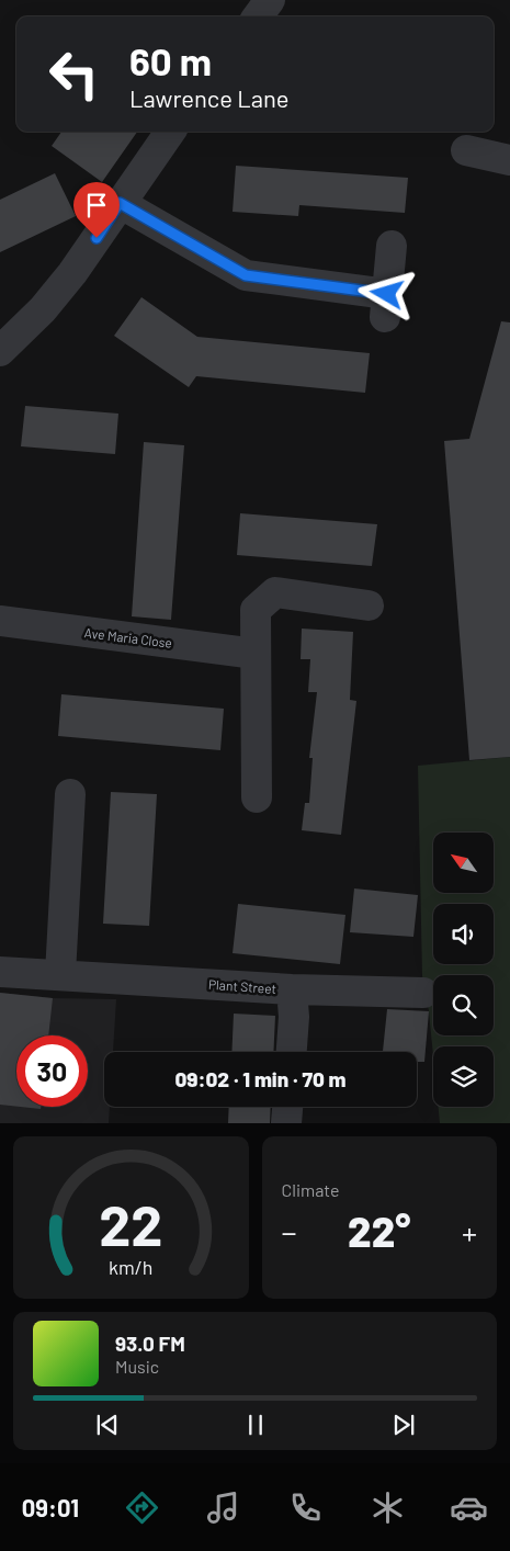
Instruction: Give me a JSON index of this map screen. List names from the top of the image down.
{
  "streets": {
    "street": ["Ave Maria Close", "Plant Street"]
  },
  "north": "top left",
  "page": {
    "turn": ["60 m", "Lawrence Lane"],
    "limit": "30",
    "trip": "09:02 · 1 min · 70 m",
    "tile": "Climate",
    "heat": ["−", "22°", "+"],
    "song": ["93.0 FM", "Music"],
    "tabs": "09:01",
    "gauge": ["22", "km/h"]
  }
}
